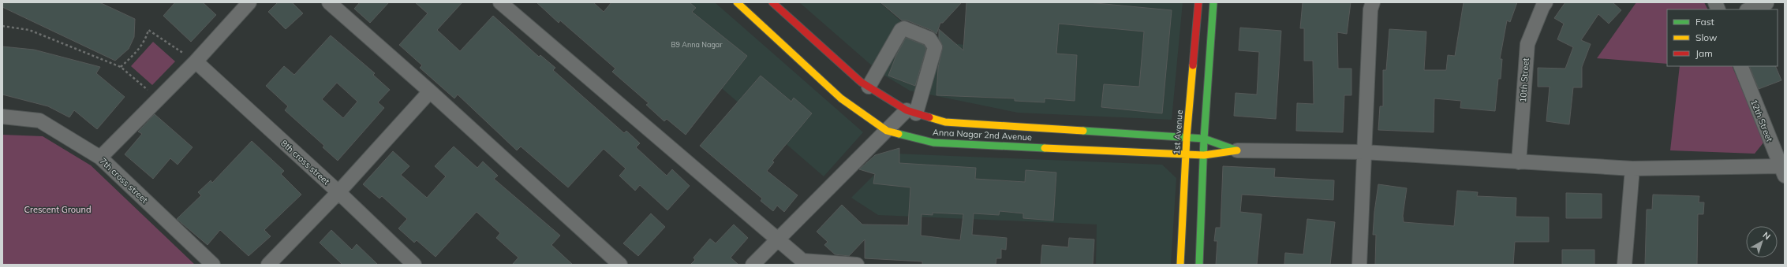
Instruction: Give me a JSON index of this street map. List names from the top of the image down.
{
  "streets": {
    "main road": ["1st Avenue", "Anna Nagar 2nd Avenue"],
    "street": [
      "10th Street",
      "12th Street",
      "8th cross street",
      "7th cross street"
    ]
  },
  "crossings": [
    ["1st Avenue", "Anna Nagar 2nd Avenue"]
  ],
  "parks": ["Crescent Ground"],
  "house_numbers": ["B9 Anna Nagar"],
  "legend": ["Fast", "Slow", "Jam"],
  "north": "top right"
}
